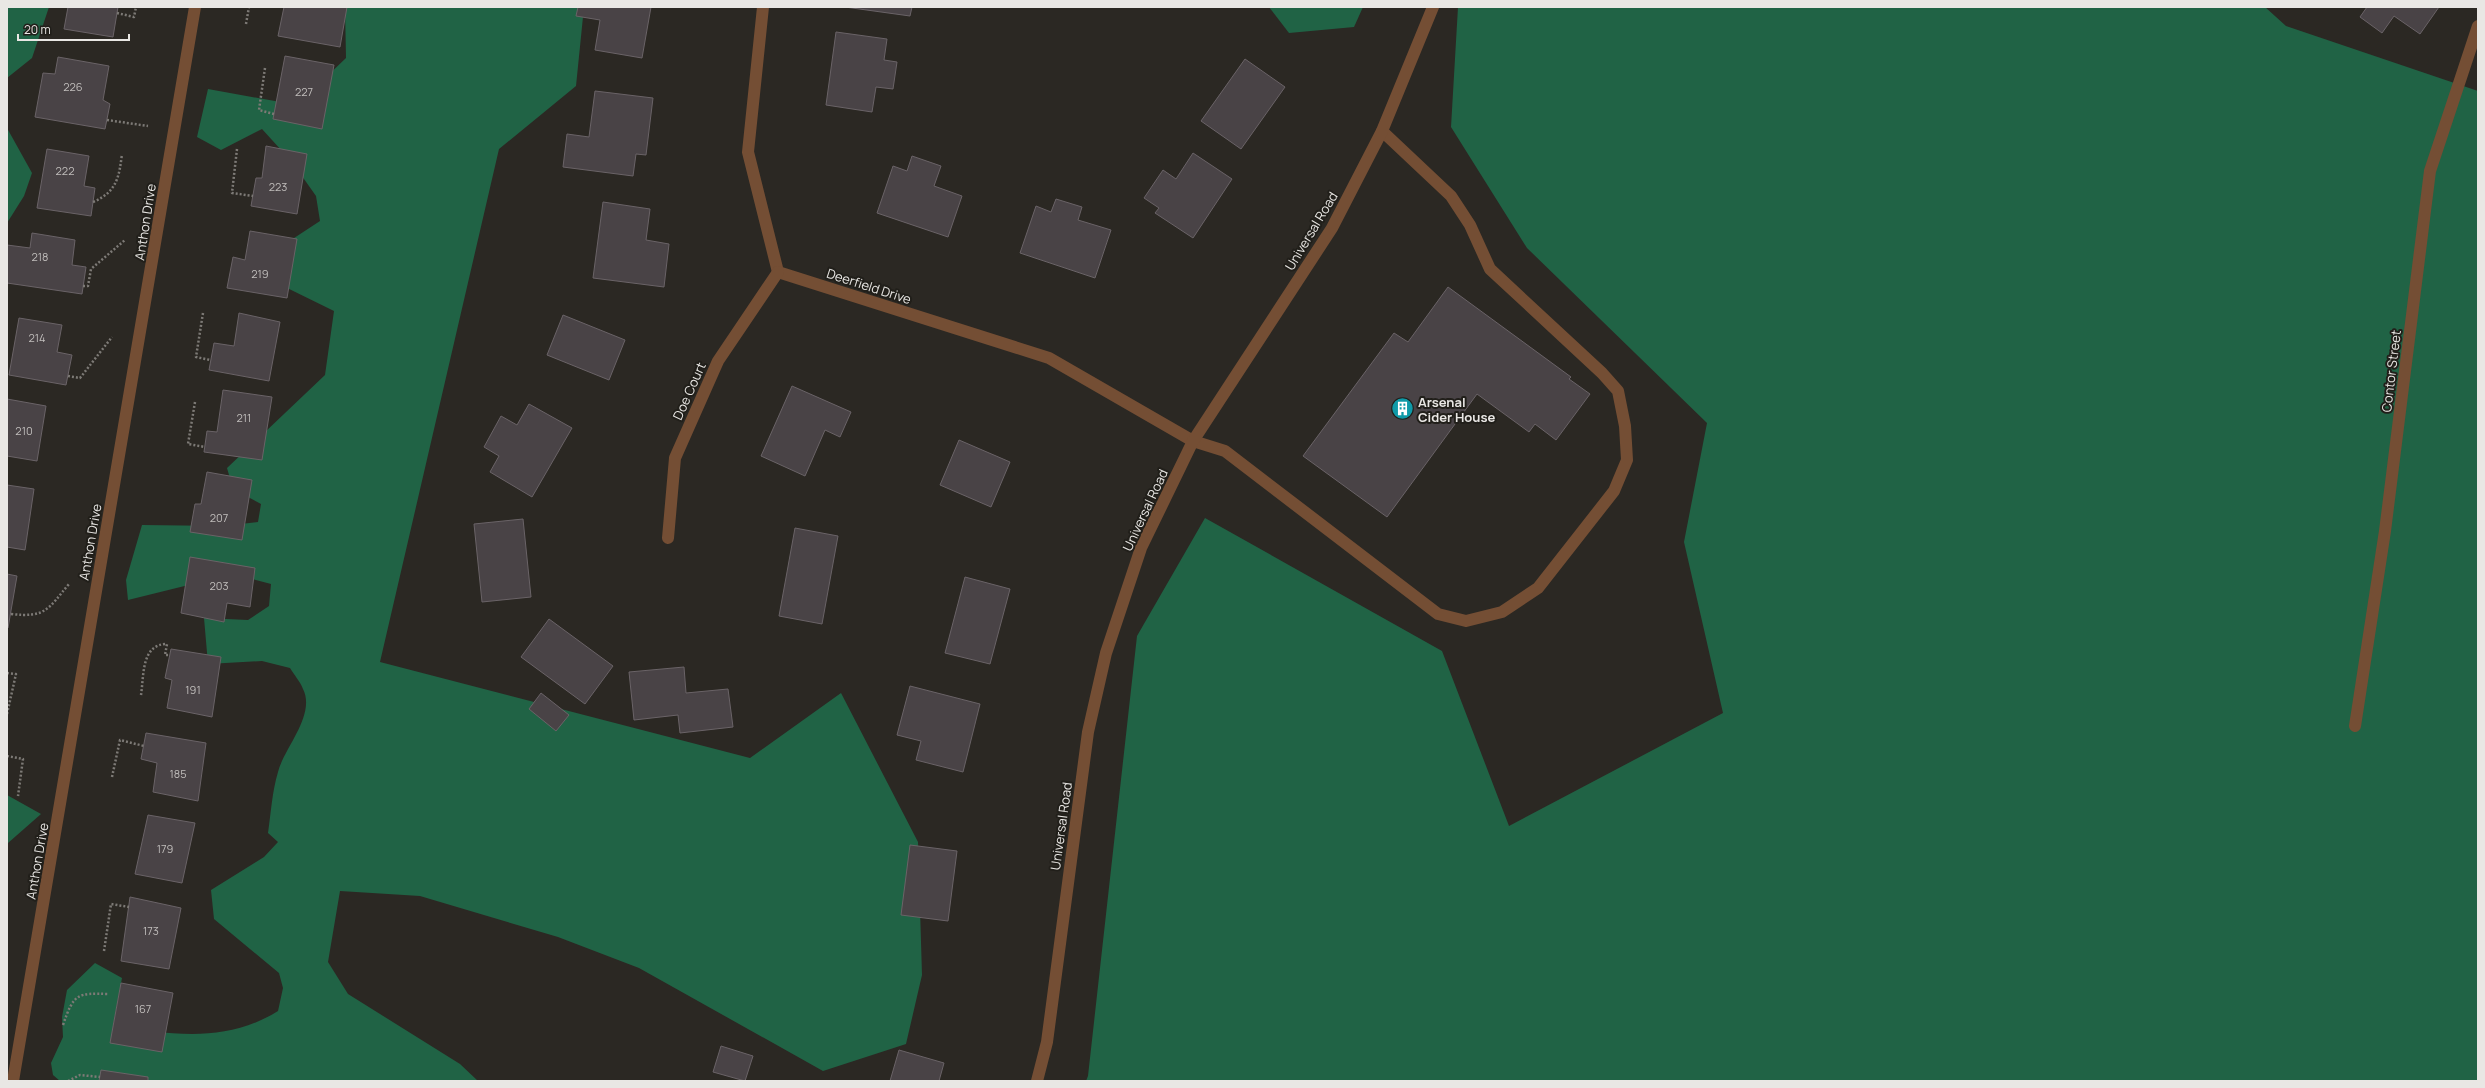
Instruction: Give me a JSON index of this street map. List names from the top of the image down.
{
  "streets": {
    "street": [
      "Anthon Drive",
      "Universal Road",
      "Deerfield Drive",
      "Contor Street",
      "Doe Court"
    ]
  },
  "crossings": [
    ["Universal Road", "Deerfield Drive"],
    ["Deerfield Drive", "Doe Court"]
  ],
  "places": {
    "building": ["Arsenal Cider House"]
  },
  "house_numbers": [
    "226",
    "227",
    "222",
    "223",
    "218",
    "219",
    "214",
    "211",
    "210",
    "207",
    "203",
    "191",
    "185",
    "179",
    "173",
    "167"
  ],
  "scale_bar": "20 m"
}
